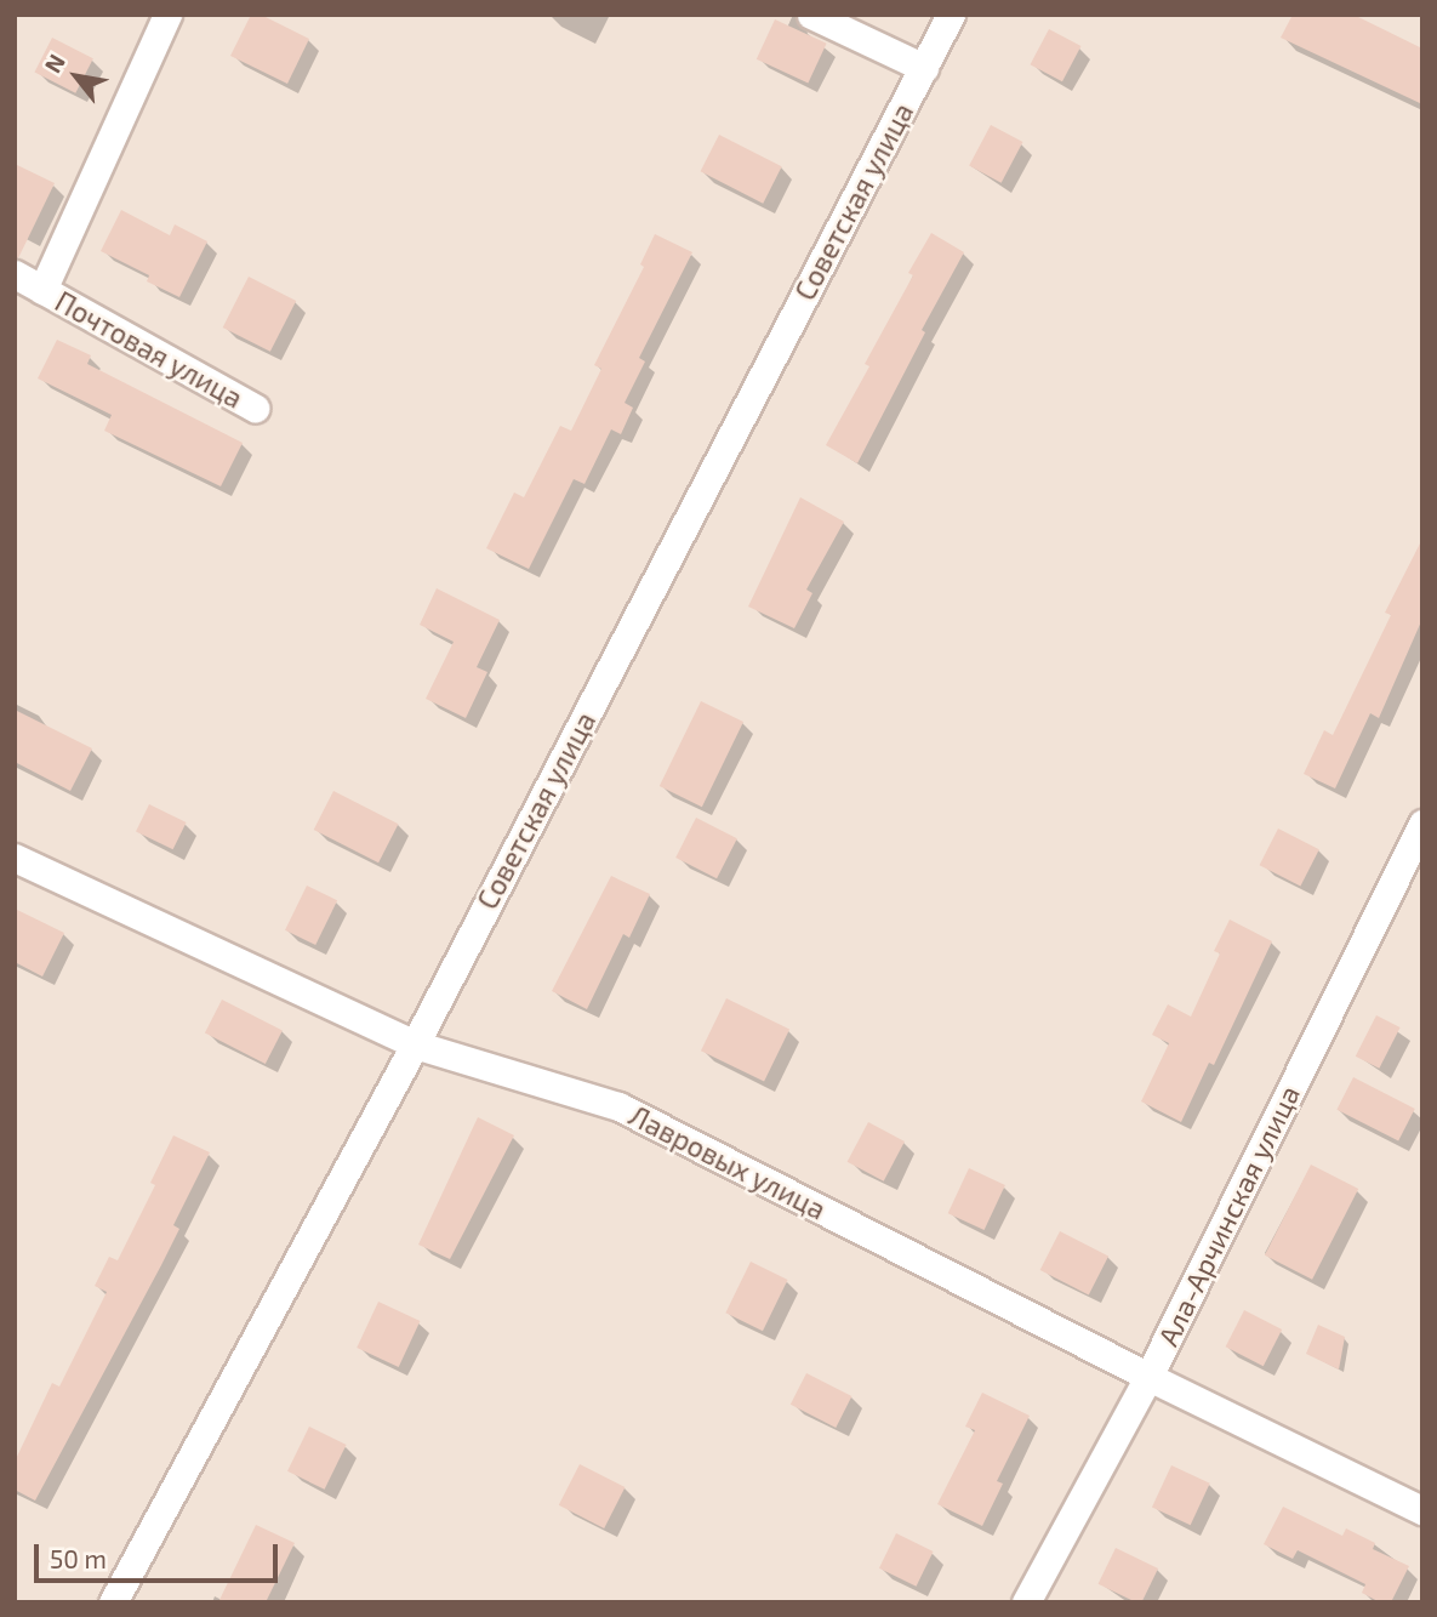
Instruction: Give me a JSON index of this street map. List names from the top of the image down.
{
  "streets": {
    "street": [
      "Советская улица",
      "Почтовая улица",
      "Лавровых улица",
      "Ала-Арчинская улица"
    ]
  },
  "crossings": [
    ["Советская улица", "Лавровых улица"],
    ["Лавровых улица", "Ала-Арчинская улица"]
  ],
  "scale_bar": "50 m",
  "north": "top left"
}
